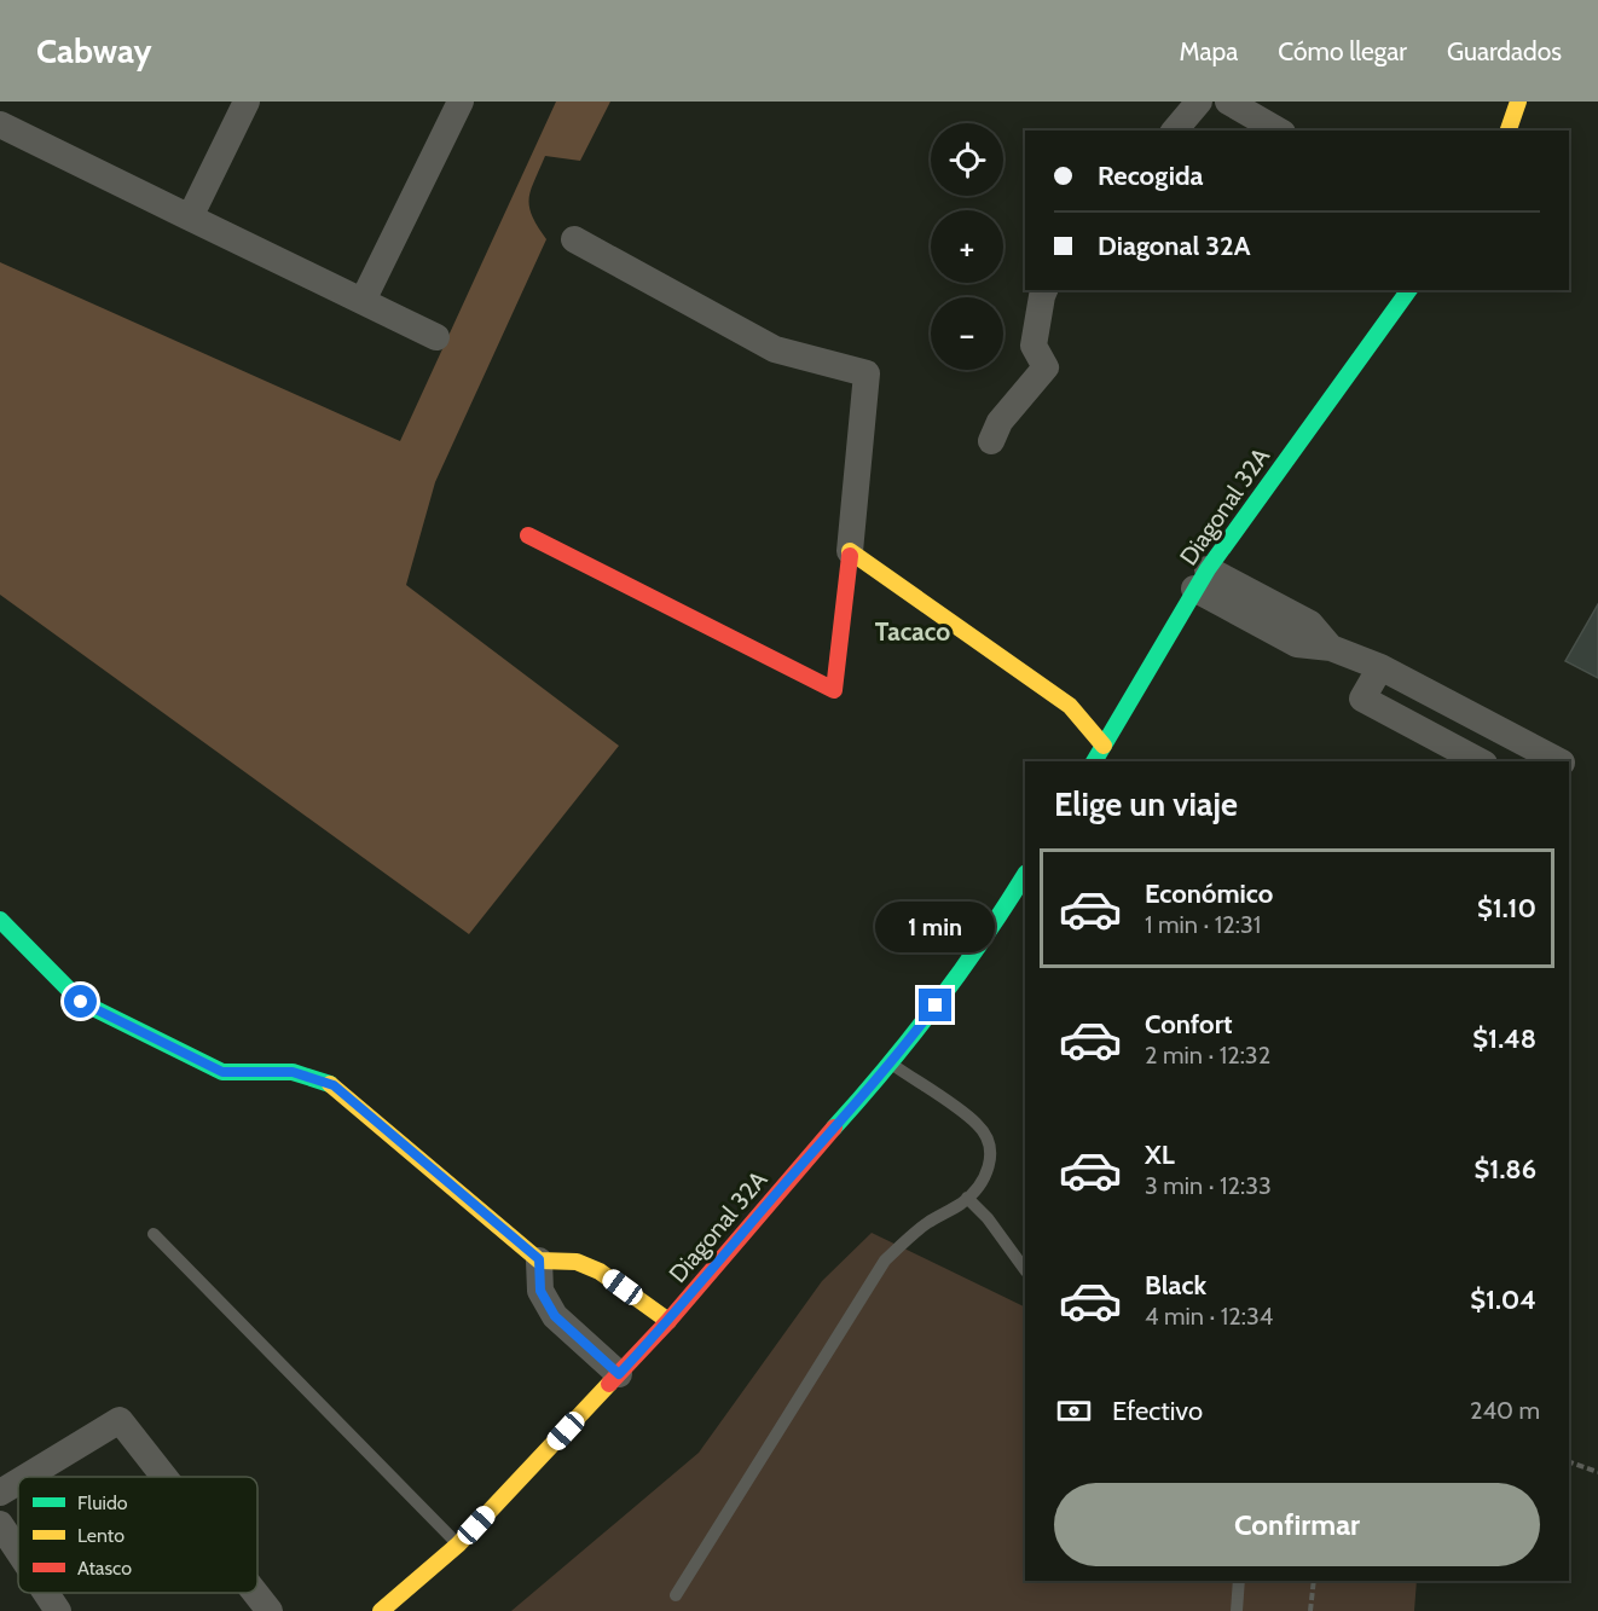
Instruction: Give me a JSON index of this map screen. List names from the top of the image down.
{
  "streets": {
    "street": ["Diagonal 32A"]
  },
  "districts": ["Tacaco"],
  "legend": ["Fluido", "Lento", "Atasco"],
  "page": {
    "header": "Cabway",
    "nav": ["Mapa", "Cómo llegar", "Guardados"],
    "map_buttons": ["+", "−"],
    "banner": ["Recogida", "Diagonal 32A"],
    "heading": "Elige un viaje",
    "list": [
      {
        "name": "Económico",
        "note": "1 min · 12:31",
        "value": "$1.10"
      },
      {
        "name": "Confort",
        "note": "2 min · 12:32",
        "value": "$1.48"
      },
      {
        "name": "XL",
        "note": "3 min · 12:33",
        "value": "$1.86"
      },
      {
        "name": "Black",
        "note": "4 min · 12:34",
        "value": "$1.04"
      }
    ],
    "bubble": "1 min",
    "pay": ["Efectivo", "240 m"],
    "buttons": "Confirmar"
  }
}
